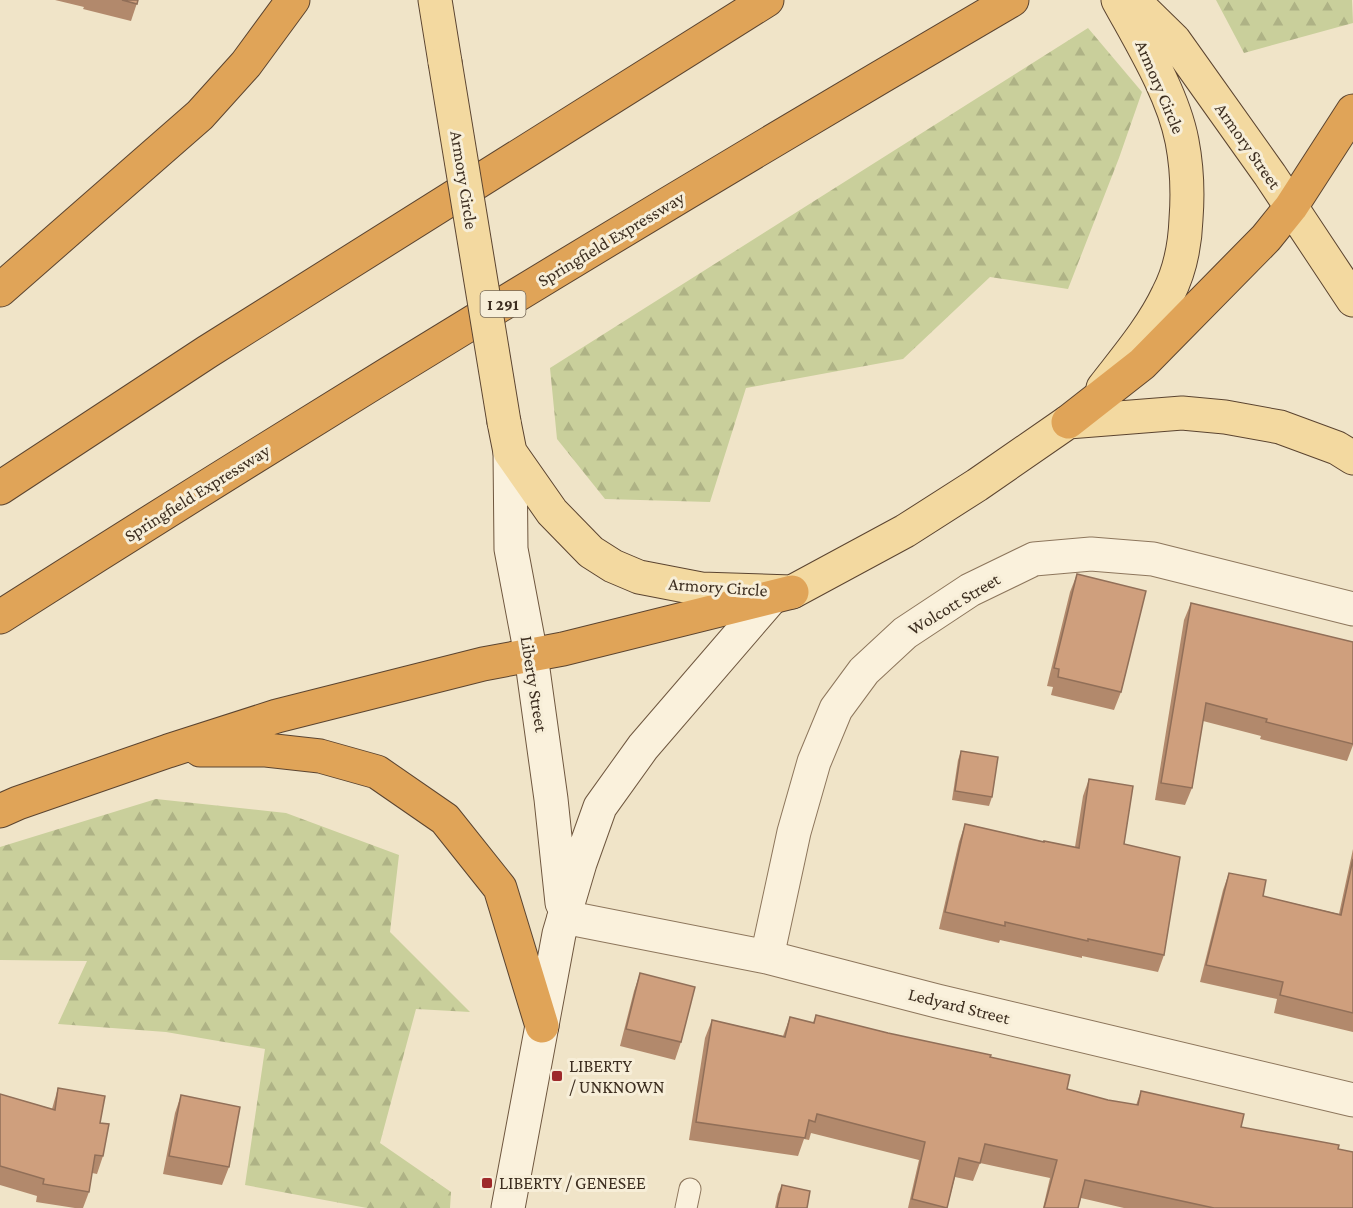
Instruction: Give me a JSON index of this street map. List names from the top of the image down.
{
  "streets": {
    "highway": ["Springfield Expressway", "I 291"],
    "main road": ["Armory Circle", "Armory Street"],
    "street": ["Wolcott Street", "Liberty Street", "Ledyard Street"]
  },
  "crossings": [
    ["Armory Circle", "Armory Street"],
    ["Armory Circle", "Liberty Street"],
    ["Wolcott Street", "Ledyard Street"],
    ["Liberty Street", "Ledyard Street"]
  ],
  "places": {
    "transit": ["LIBERTY / UNKNOWN", "LIBERTY / GENESEE"]
  }
}
